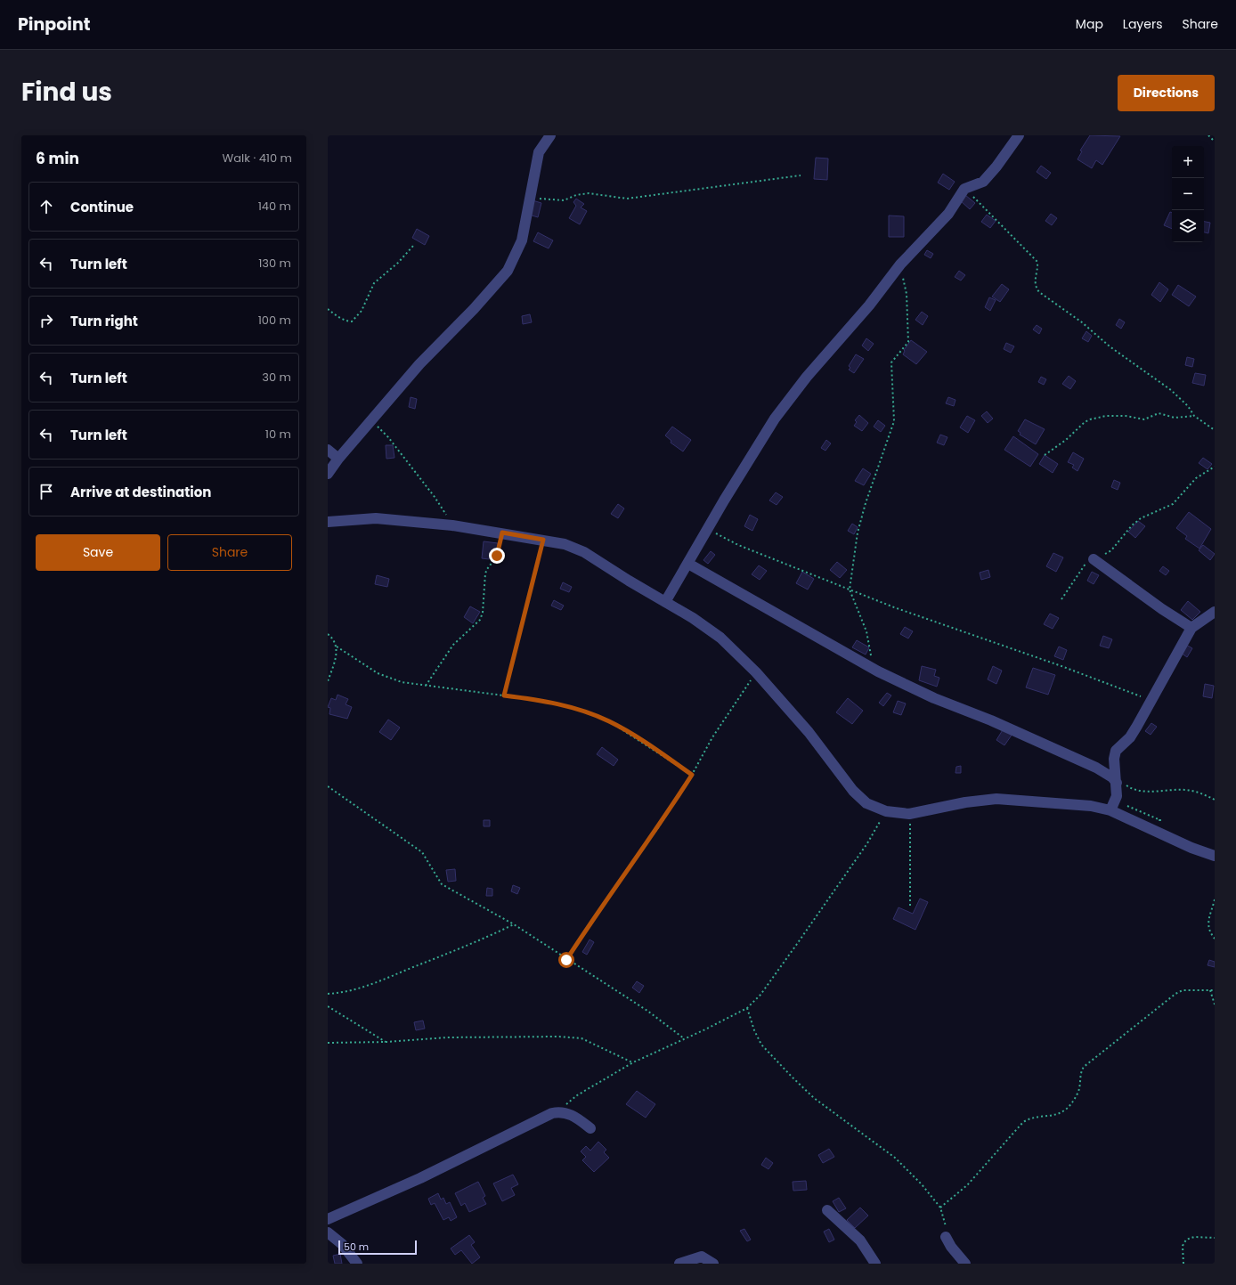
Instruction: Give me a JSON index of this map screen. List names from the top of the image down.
{
  "scale_bar": "50 m",
  "page": {
    "header": "Pinpoint",
    "nav": ["Map", "Layers", "Share"],
    "title": "Find us",
    "buttons": [
      "Directions",
      ["Save", "Share"]
    ],
    "heading": ["6 min", "Walk · 410 m"],
    "map_buttons": ["+", "−"],
    "list": [
      ["Continue", "140 m"],
      ["Turn left", "130 m"],
      ["Turn right", "100 m"],
      ["Turn left", "30 m"],
      ["Turn left", "10 m"],
      "Arrive at destination"
    ],
    "scale": "50 m"
  }
}
